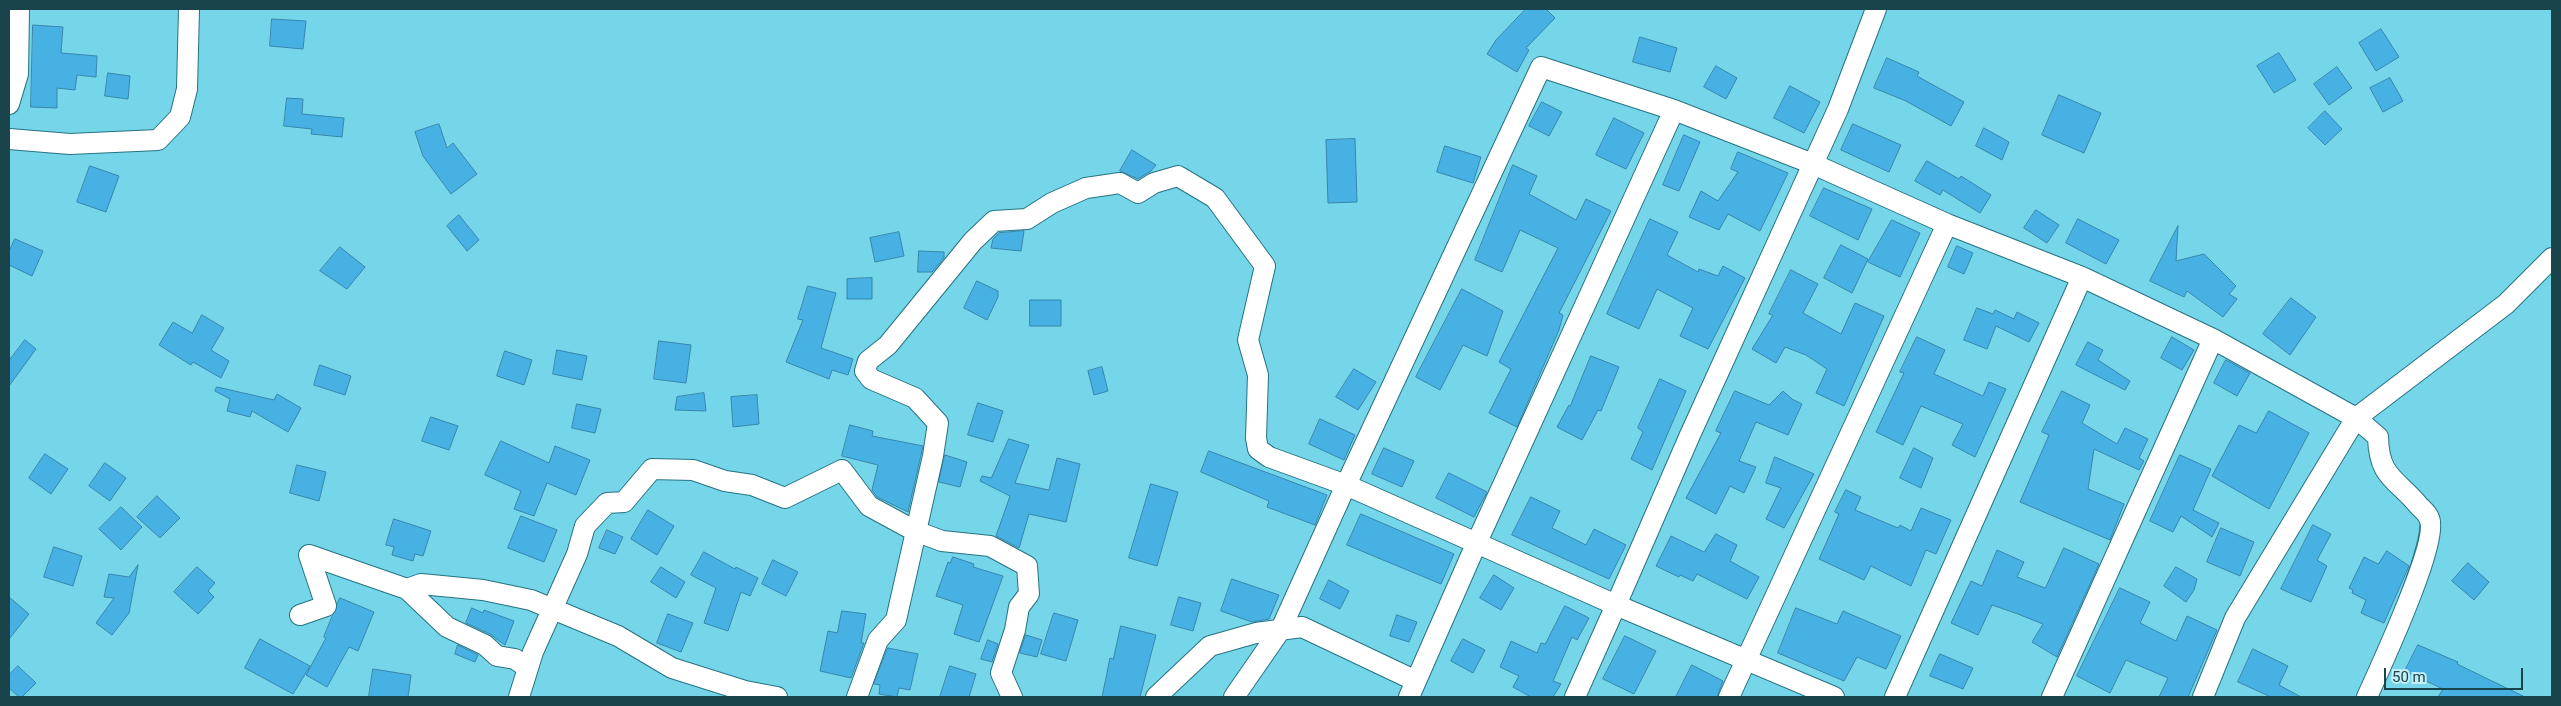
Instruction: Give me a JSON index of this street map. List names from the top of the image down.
{
  "scale_bar": "50 m"
}
